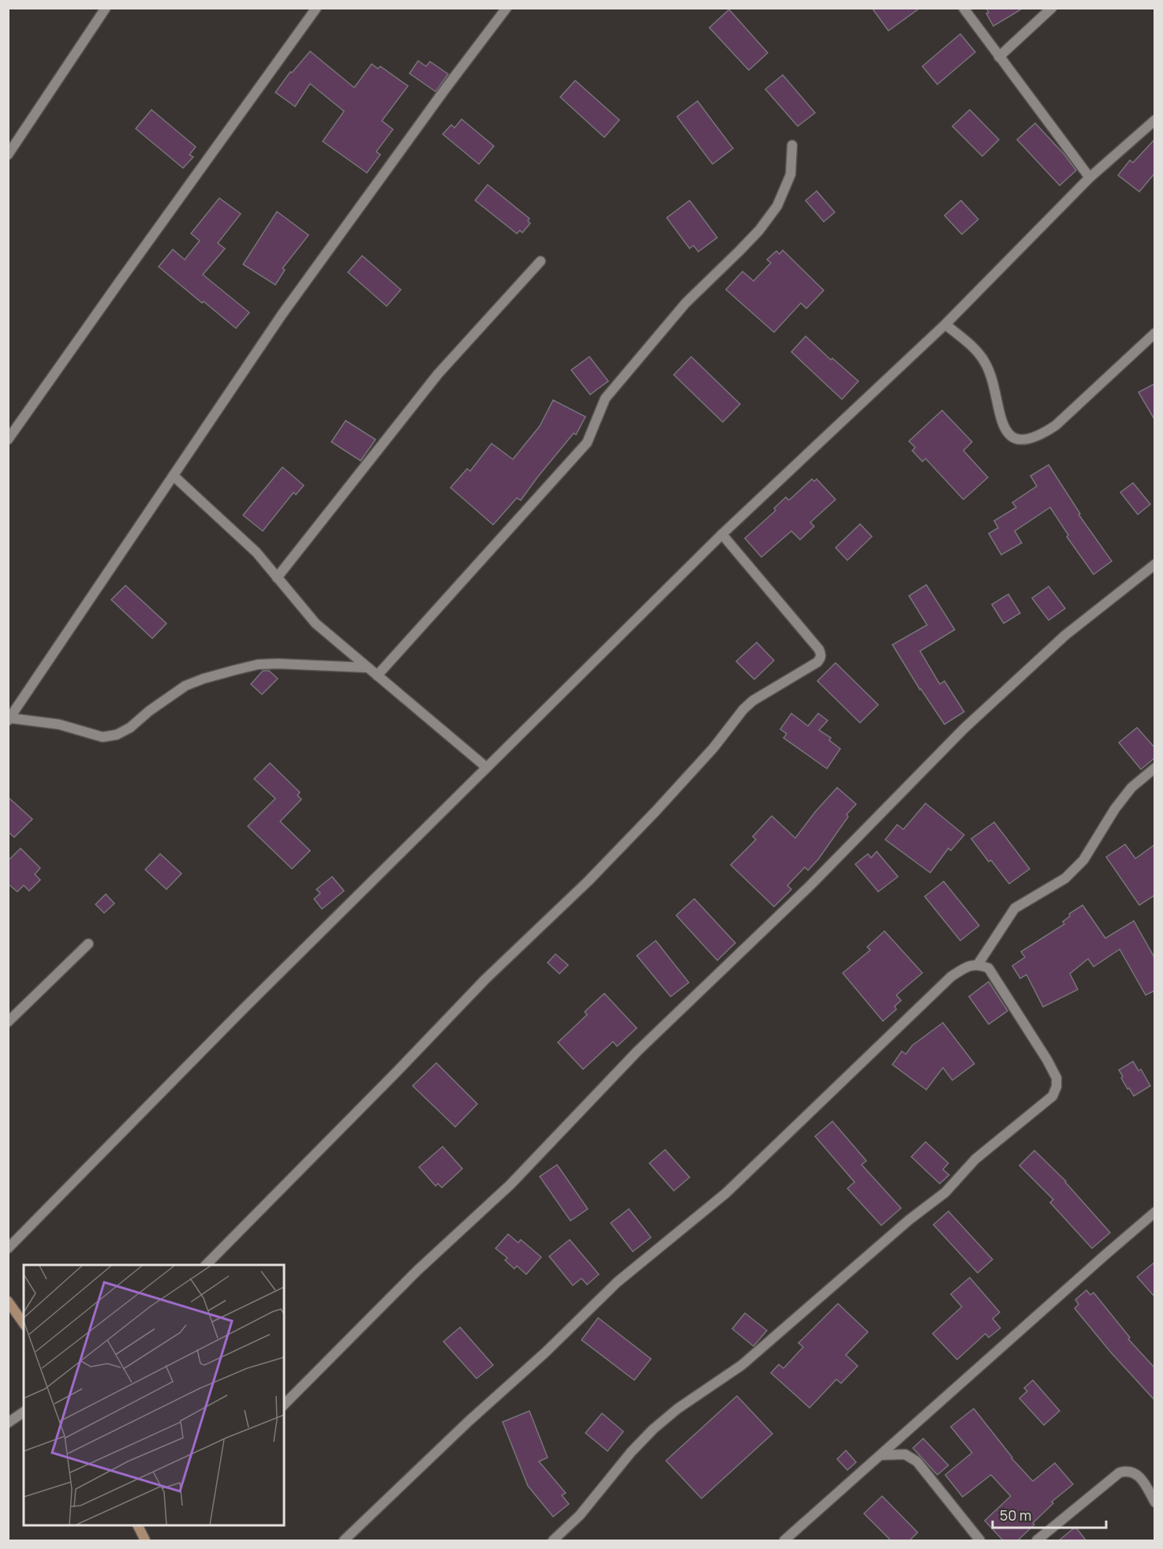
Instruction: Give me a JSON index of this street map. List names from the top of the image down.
{
  "scale_bar": "50 m"
}
